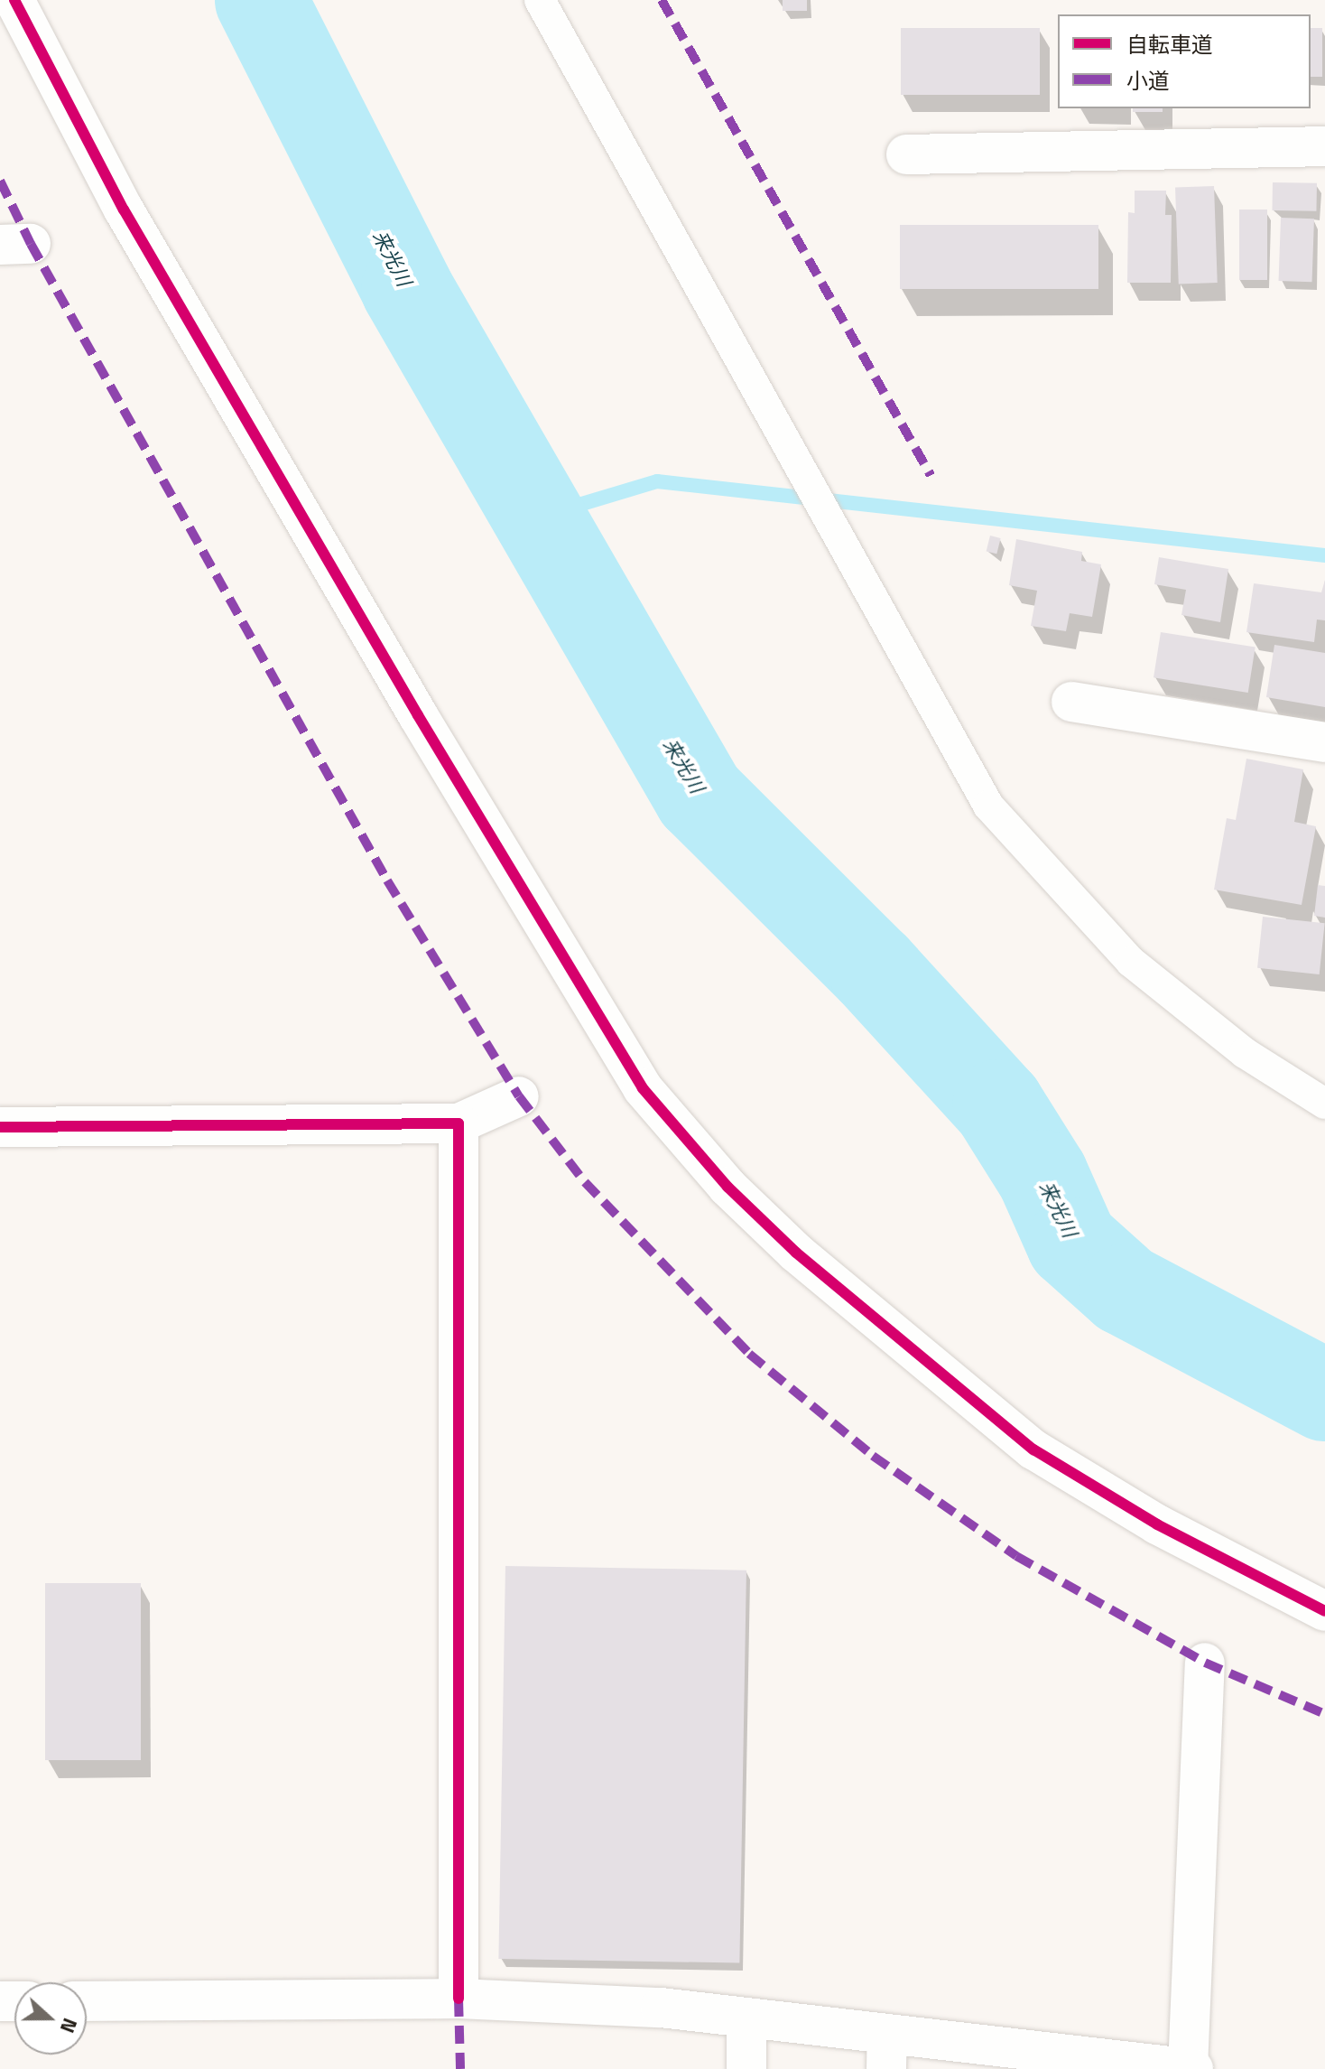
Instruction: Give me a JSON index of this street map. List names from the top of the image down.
{
  "water": ["来光川"],
  "legend": ["自転車道", "小道"],
  "north": "right"
}
